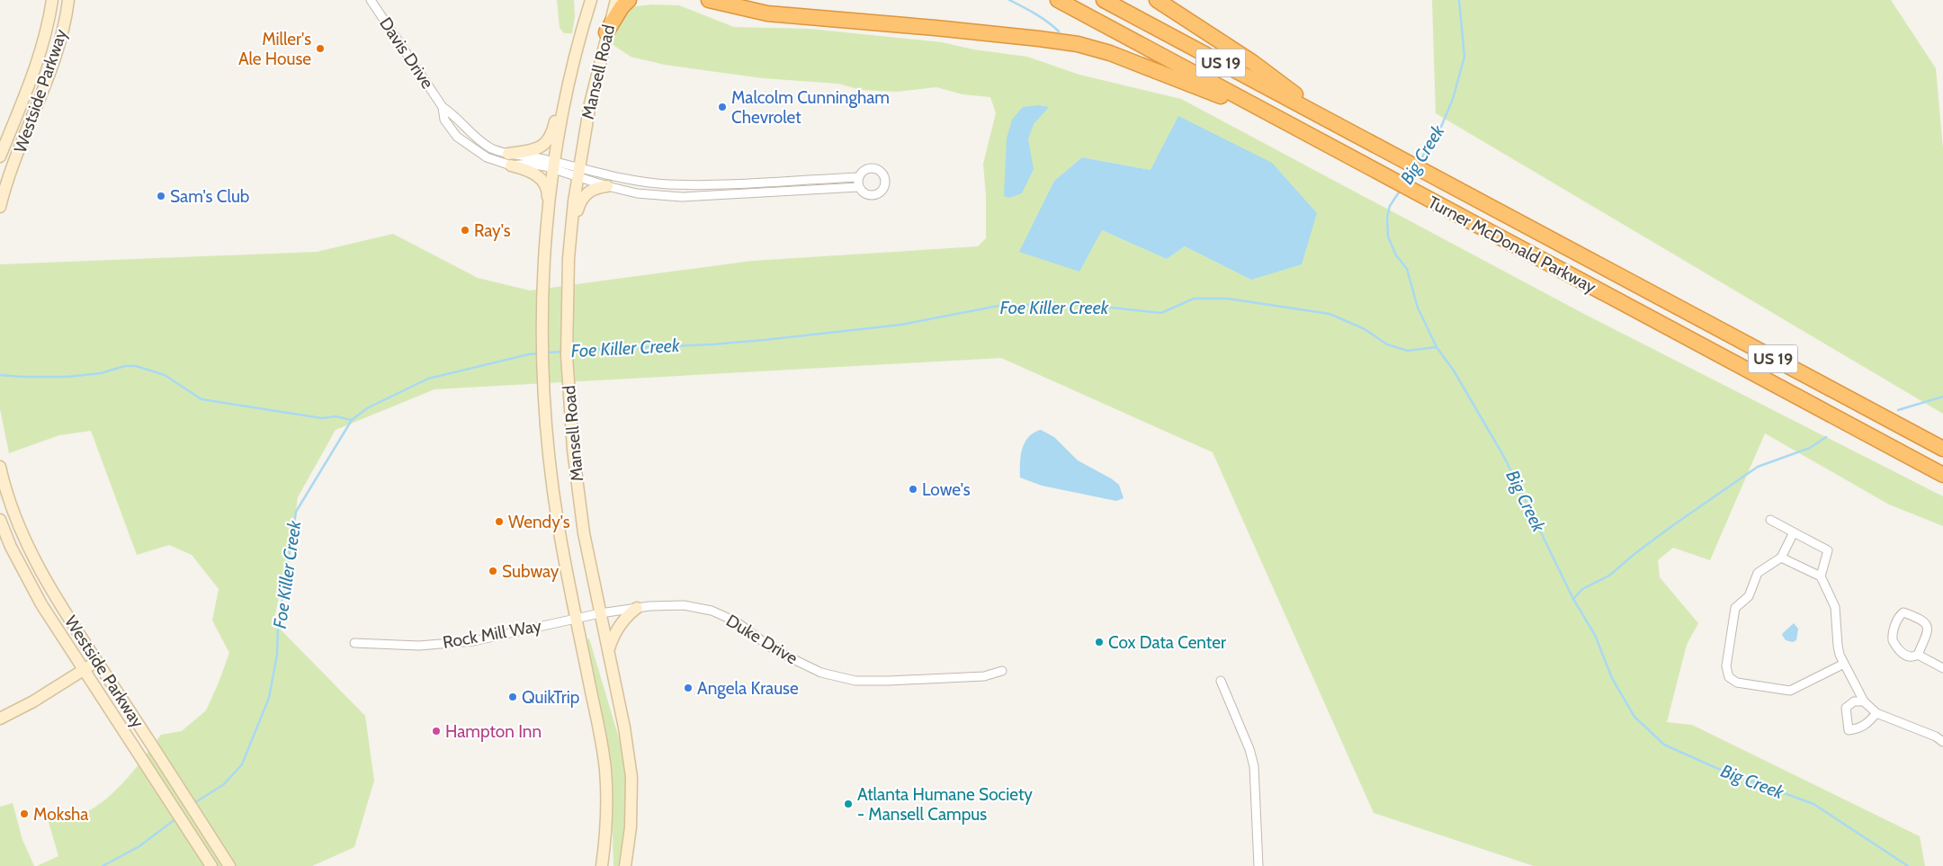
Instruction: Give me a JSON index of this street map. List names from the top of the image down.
{
  "streets": {
    "highway": ["US 19", "Turner McDonald Parkway"],
    "main road": ["Mansell Road", "Westside Parkway"],
    "street": ["Davis Drive", "Rock Mill Way", "Duke Drive"]
  },
  "crossings": [
    ["Davis Drive", "Mansell Road"],
    ["Mansell Road", "Rock Mill Way"],
    ["Mansell Road", "Duke Drive"],
    ["Rock Mill Way", "Duke Drive"]
  ],
  "water": ["Big Creek", "Foe Killer Creek"],
  "places": [
    "Miller's Ale House",
    "Malcolm Cunningham Chevrolet",
    "Sam's Club",
    "Ray's",
    "Lowe's",
    "Wendy's",
    "Subway",
    "Cox Data Center",
    "Angela Krause",
    "QuikTrip",
    "Hampton Inn",
    "Atlanta Humane Society - Mansell Campus",
    "Moksha"
  ]
}
